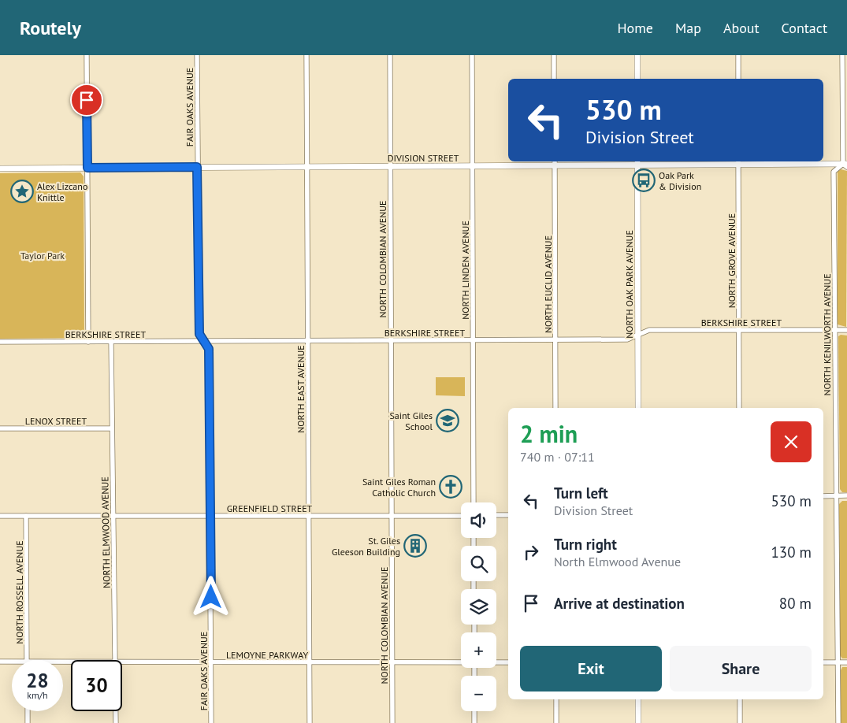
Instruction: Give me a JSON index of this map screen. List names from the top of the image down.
{
  "streets": {
    "street": [
      "FAIR OAKS AVENUE",
      "DIVISION STREET",
      "NORTH COLOMBIAN AVENUE",
      "NORTH GROVE AVENUE",
      "NORTH LINDEN AVENUE",
      "NORTH EUCLID AVENUE",
      "NORTH OAK PARK AVENUE",
      "BERKSHIRE STREET",
      "NORTH KENILWORTH AVENUE",
      "NORTH EAST AVENUE",
      "LENOX STREET",
      "GREENFIELD STREET",
      "NORTH ELMWOOD AVENUE",
      "NORTH ROSSELL AVENUE",
      "LEMOYNE PARKWAY"
    ]
  },
  "crossings": [
    ["FAIR OAKS AVENUE", "DIVISION STREET"],
    ["FAIR OAKS AVENUE", "BERKSHIRE STREET"],
    ["FAIR OAKS AVENUE", "GREENFIELD STREET"],
    ["FAIR OAKS AVENUE", "LEMOYNE PARKWAY"],
    ["DIVISION STREET", "NORTH COLOMBIAN AVENUE"],
    ["DIVISION STREET", "NORTH GROVE AVENUE"],
    ["DIVISION STREET", "NORTH LINDEN AVENUE"],
    ["DIVISION STREET", "NORTH EUCLID AVENUE"],
    ["DIVISION STREET", "NORTH OAK PARK AVENUE"],
    ["DIVISION STREET", "NORTH KENILWORTH AVENUE"],
    ["DIVISION STREET", "NORTH EAST AVENUE"],
    ["NORTH COLOMBIAN AVENUE", "BERKSHIRE STREET"],
    ["NORTH COLOMBIAN AVENUE", "GREENFIELD STREET"],
    ["NORTH COLOMBIAN AVENUE", "LEMOYNE PARKWAY"],
    ["NORTH GROVE AVENUE", "BERKSHIRE STREET"],
    ["NORTH LINDEN AVENUE", "BERKSHIRE STREET"],
    ["NORTH EUCLID AVENUE", "BERKSHIRE STREET"],
    ["NORTH OAK PARK AVENUE", "BERKSHIRE STREET"],
    ["BERKSHIRE STREET", "NORTH KENILWORTH AVENUE"],
    ["BERKSHIRE STREET", "NORTH EAST AVENUE"],
    ["BERKSHIRE STREET", "NORTH ELMWOOD AVENUE"],
    ["NORTH EAST AVENUE", "GREENFIELD STREET"],
    ["NORTH EAST AVENUE", "LEMOYNE PARKWAY"],
    ["LENOX STREET", "NORTH ELMWOOD AVENUE"],
    ["GREENFIELD STREET", "NORTH ELMWOOD AVENUE"],
    ["GREENFIELD STREET", "NORTH ROSSELL AVENUE"]
  ],
  "parks": ["Taylor Park"],
  "places": {
    "bus stop": ["Oak Park & Division"],
    "place": ["Alex Lizcano Knittle"],
    "school or university": ["Saint Giles School"],
    "church": ["Saint Giles Roman Catholic Church"],
    "building": ["St. Giles Gleeson Building"]
  },
  "page": {
    "header": "Routely",
    "nav": [
      "Home",
      "Map",
      "About",
      "Contact"
    ],
    "turn": ["530 m", "Division Street"],
    "heading": ["2 min", "740 m · 07:11"],
    "list": [
      {
        "name": "Turn left",
        "note": "Division Street",
        "value": "530 m"
      },
      {
        "name": "Turn right",
        "note": "North Elmwood Avenue",
        "value": "130 m"
      },
      {
        "name": "Arrive at destination",
        "value": "80 m"
      }
    ],
    "map_buttons": ["+", "−"],
    "buttons": ["Exit", "Share"],
    "speed": "28 km/h",
    "limit": "30"
  }
}
